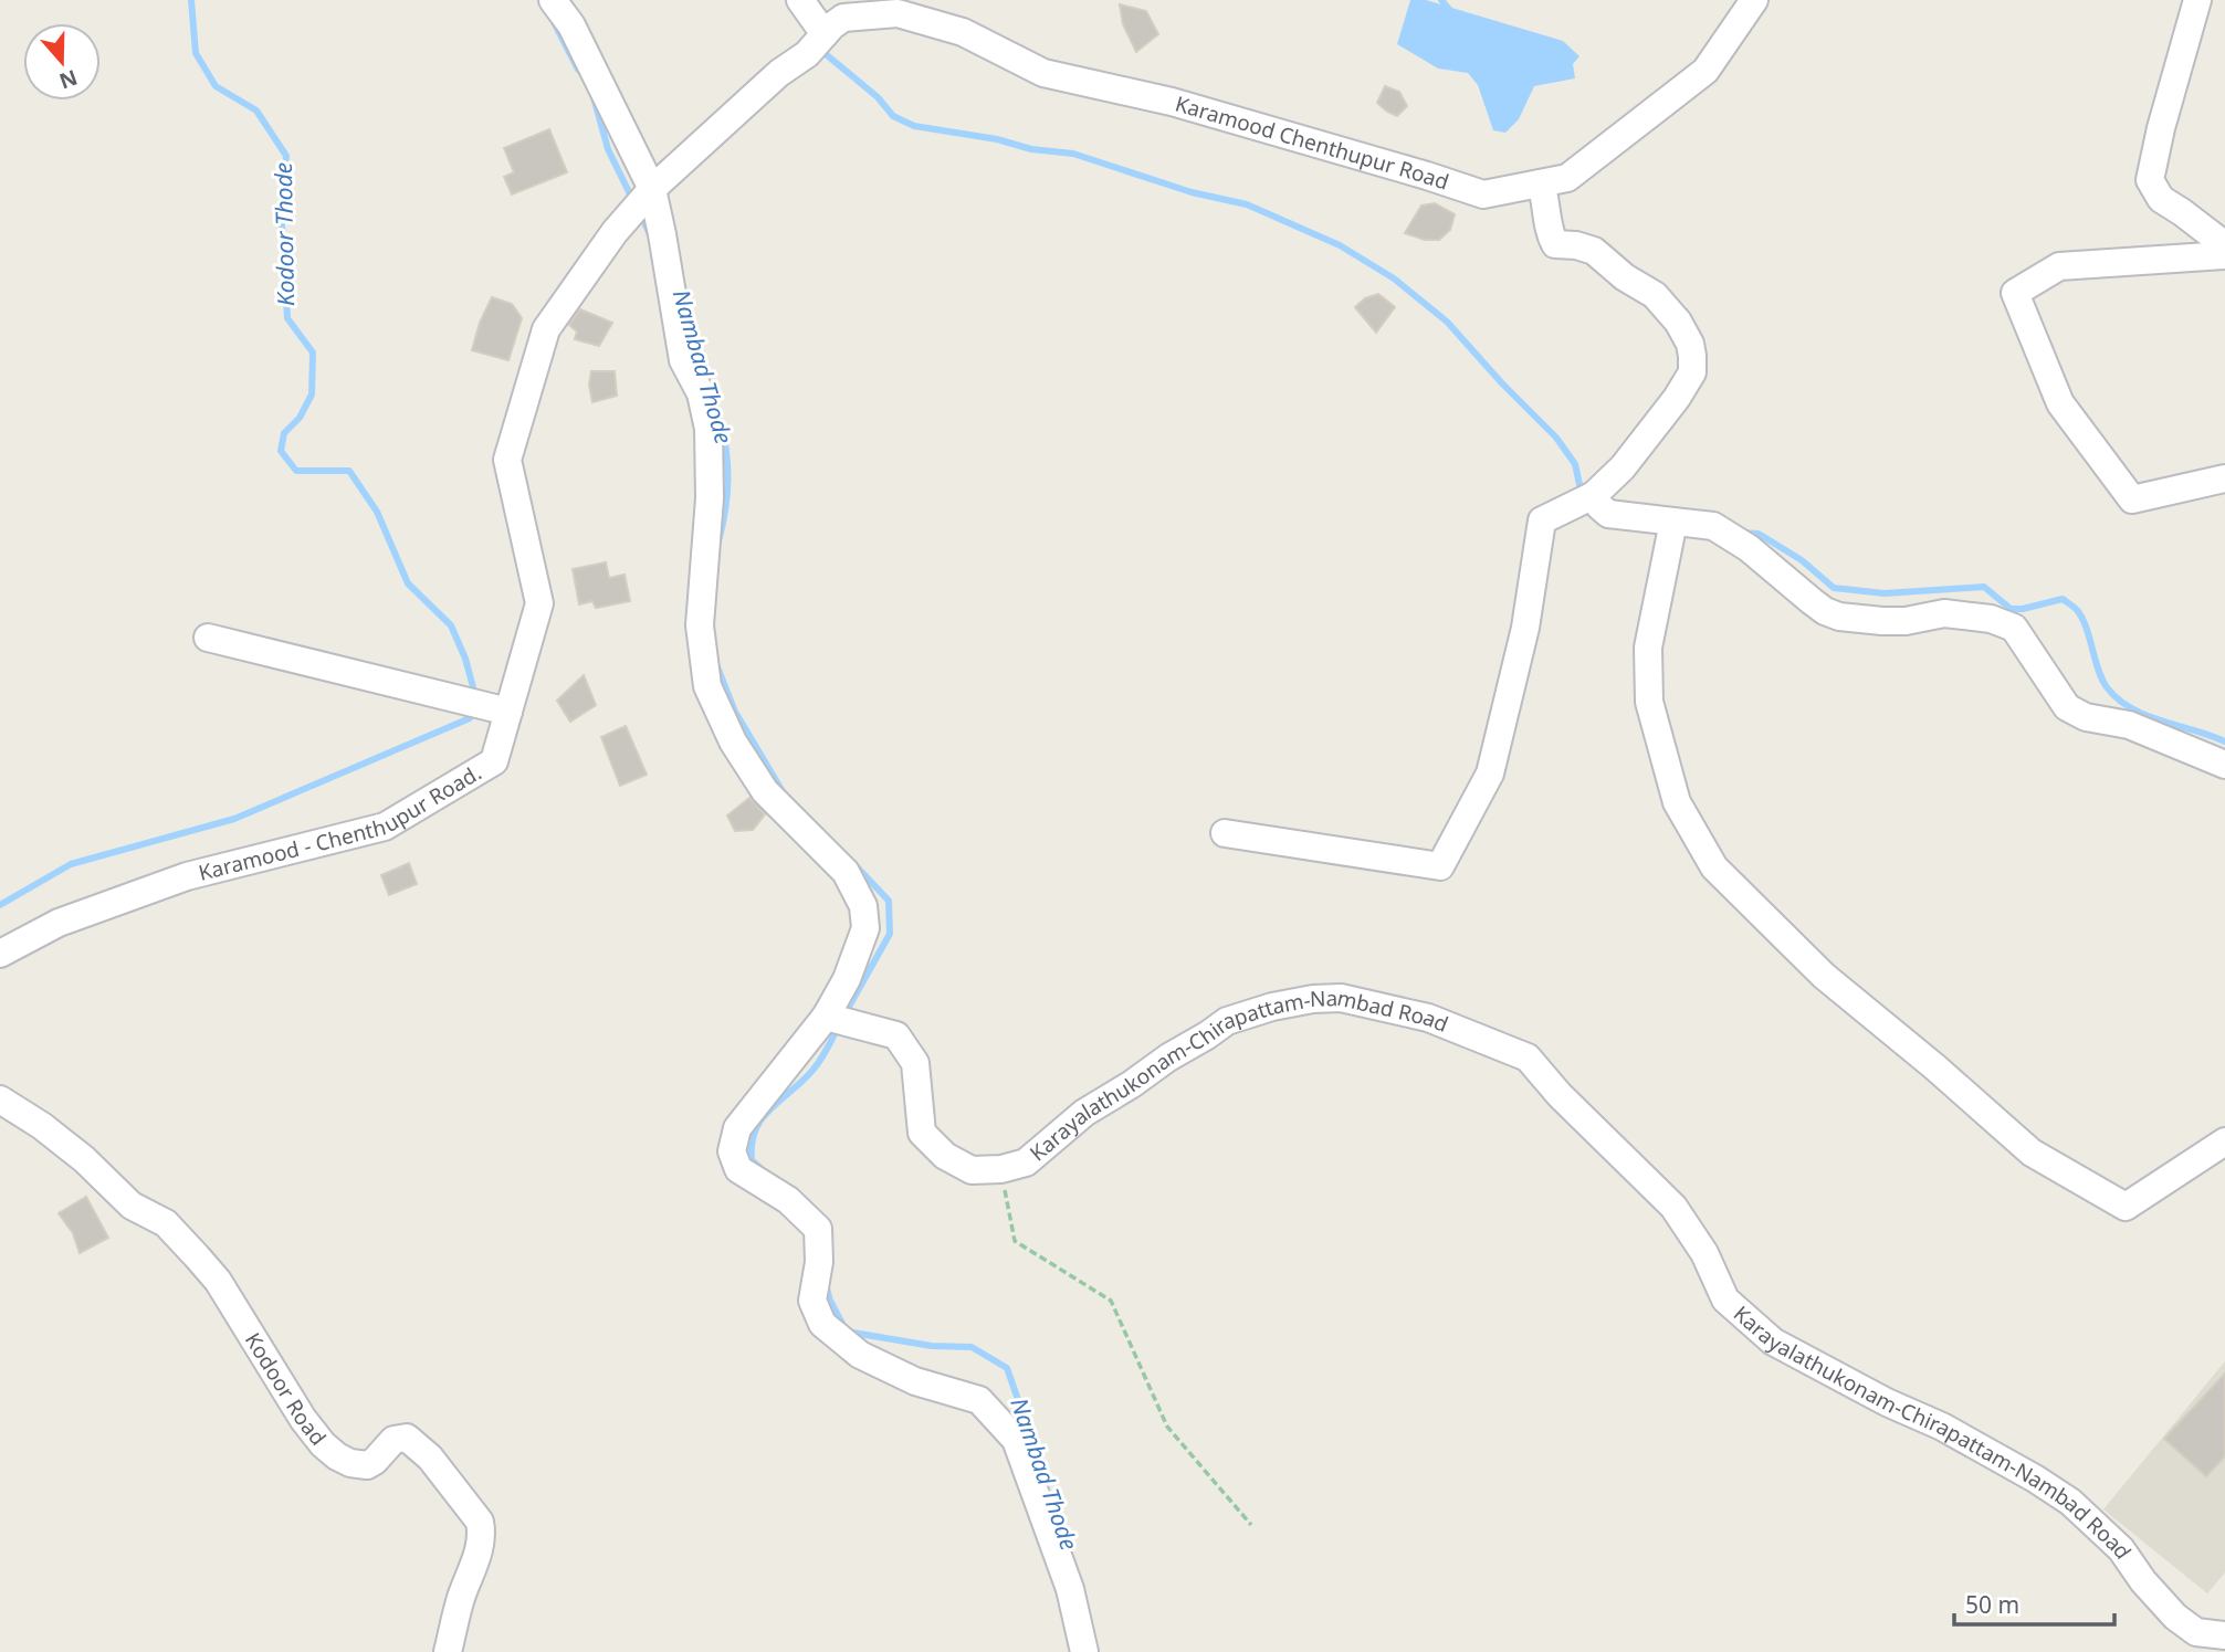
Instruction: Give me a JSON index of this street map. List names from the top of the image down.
{
  "streets": {
    "street": [
      "Karamood Chenthupur Road",
      "Karamood - Chenthupur Road.",
      "Karayalathukonam-Chirapattam-Nambad Road",
      "Kodoor Road"
    ]
  },
  "crossings": [
    ["Karamood Chenthupur Road", "Karamood - Chenthupur Road."]
  ],
  "water": ["Kodoor Thode", "Nambad Thode"],
  "scale_bar": "50 m",
  "north": "bottom"
}
